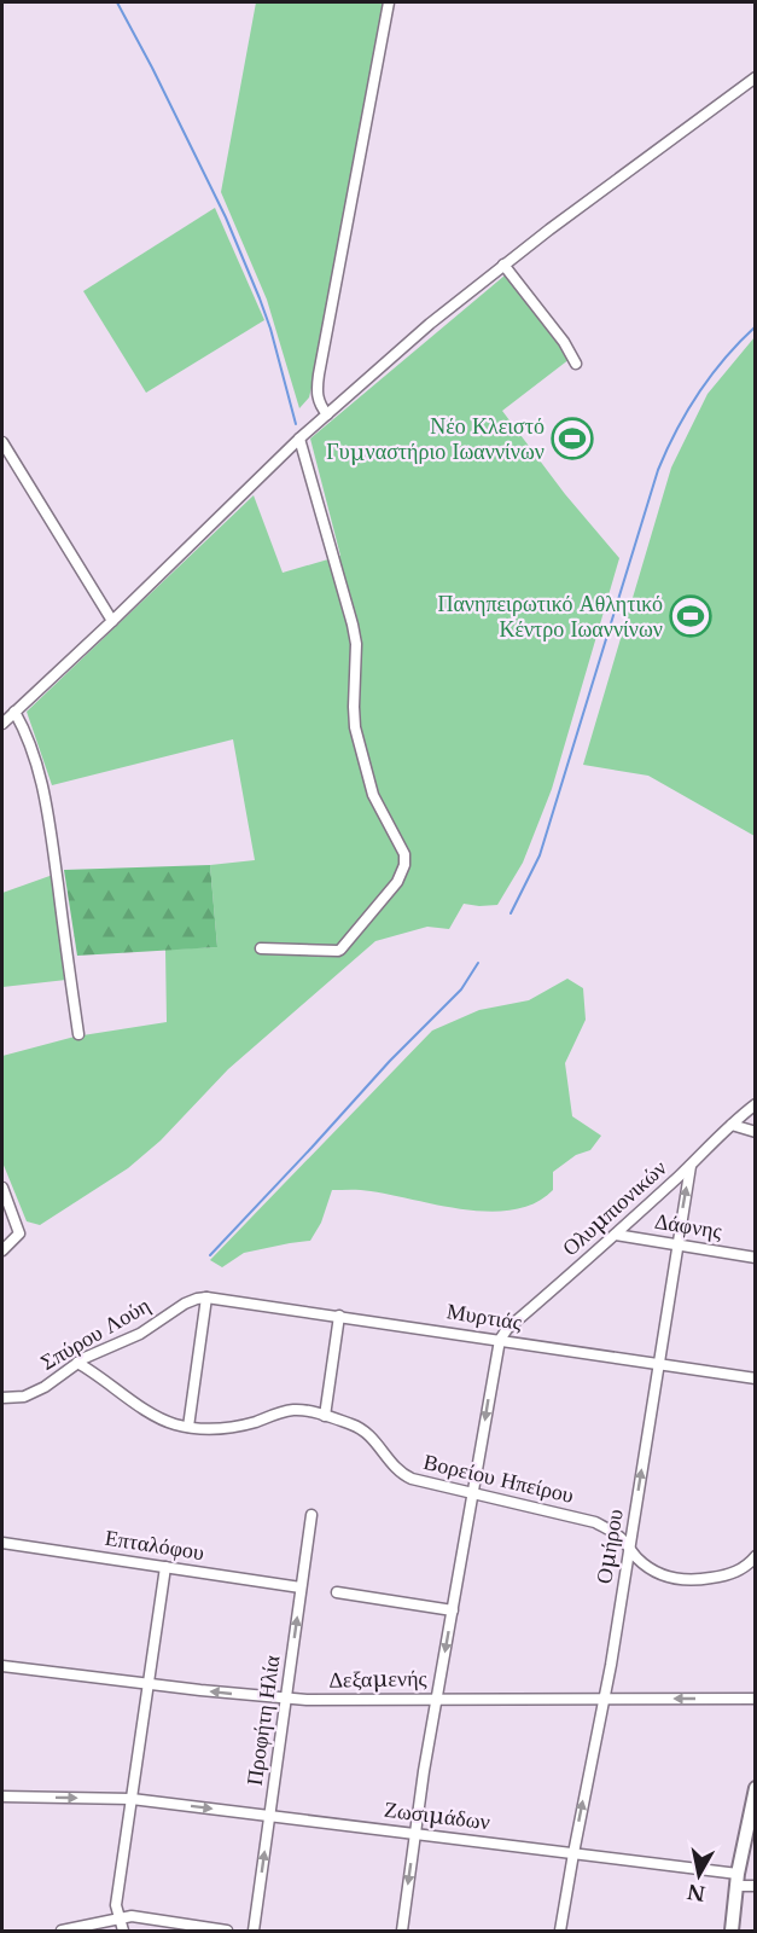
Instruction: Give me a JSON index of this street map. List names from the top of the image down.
{
  "streets": {
    "street": [
      "Ολυμπιονικών",
      "Δάφνης",
      "Μυρτιάς",
      "Σπύρου Λούη",
      "Βορείου Ηπείρου",
      "Επταλόφου",
      "Ομήρου",
      "Δεξαμενής",
      "Προφήτη Ηλία",
      "Ζωσιμάδων"
    ]
  },
  "crossings": [
    ["Ολυμπιονικών", "Δάφνης"],
    ["Ολυμπιονικών", "Μυρτιάς"],
    ["Ολυμπιονικών", "Ομήρου"],
    ["Δάφνης", "Ομήρου"],
    ["Μυρτιάς", "Σπύρου Λούη"],
    ["Μυρτιάς", "Ομήρου"],
    ["Σπύρου Λούη", "Βορείου Ηπείρου"],
    ["Βορείου Ηπείρου", "Ομήρου"],
    ["Επταλόφου", "Προφήτη Ηλία"],
    ["Ομήρου", "Δεξαμενής"],
    ["Ομήρου", "Ζωσιμάδων"],
    ["Δεξαμενής", "Προφήτη Ηλία"],
    ["Προφήτη Ηλία", "Ζωσιμάδων"]
  ],
  "one_way": [
    "Ομήρου",
    "Δεξαμενής",
    "Προφήτη Ηλία",
    "Ζωσιμάδων"
  ],
  "places": {
    "sports": ["Νέο Κλειστό Γυμναστήριο Ιωαννίνων", "Πανηπειρωτικό Αθλητικό Κέντρο Ιωαννίνων"]
  },
  "north": "bottom"
}
